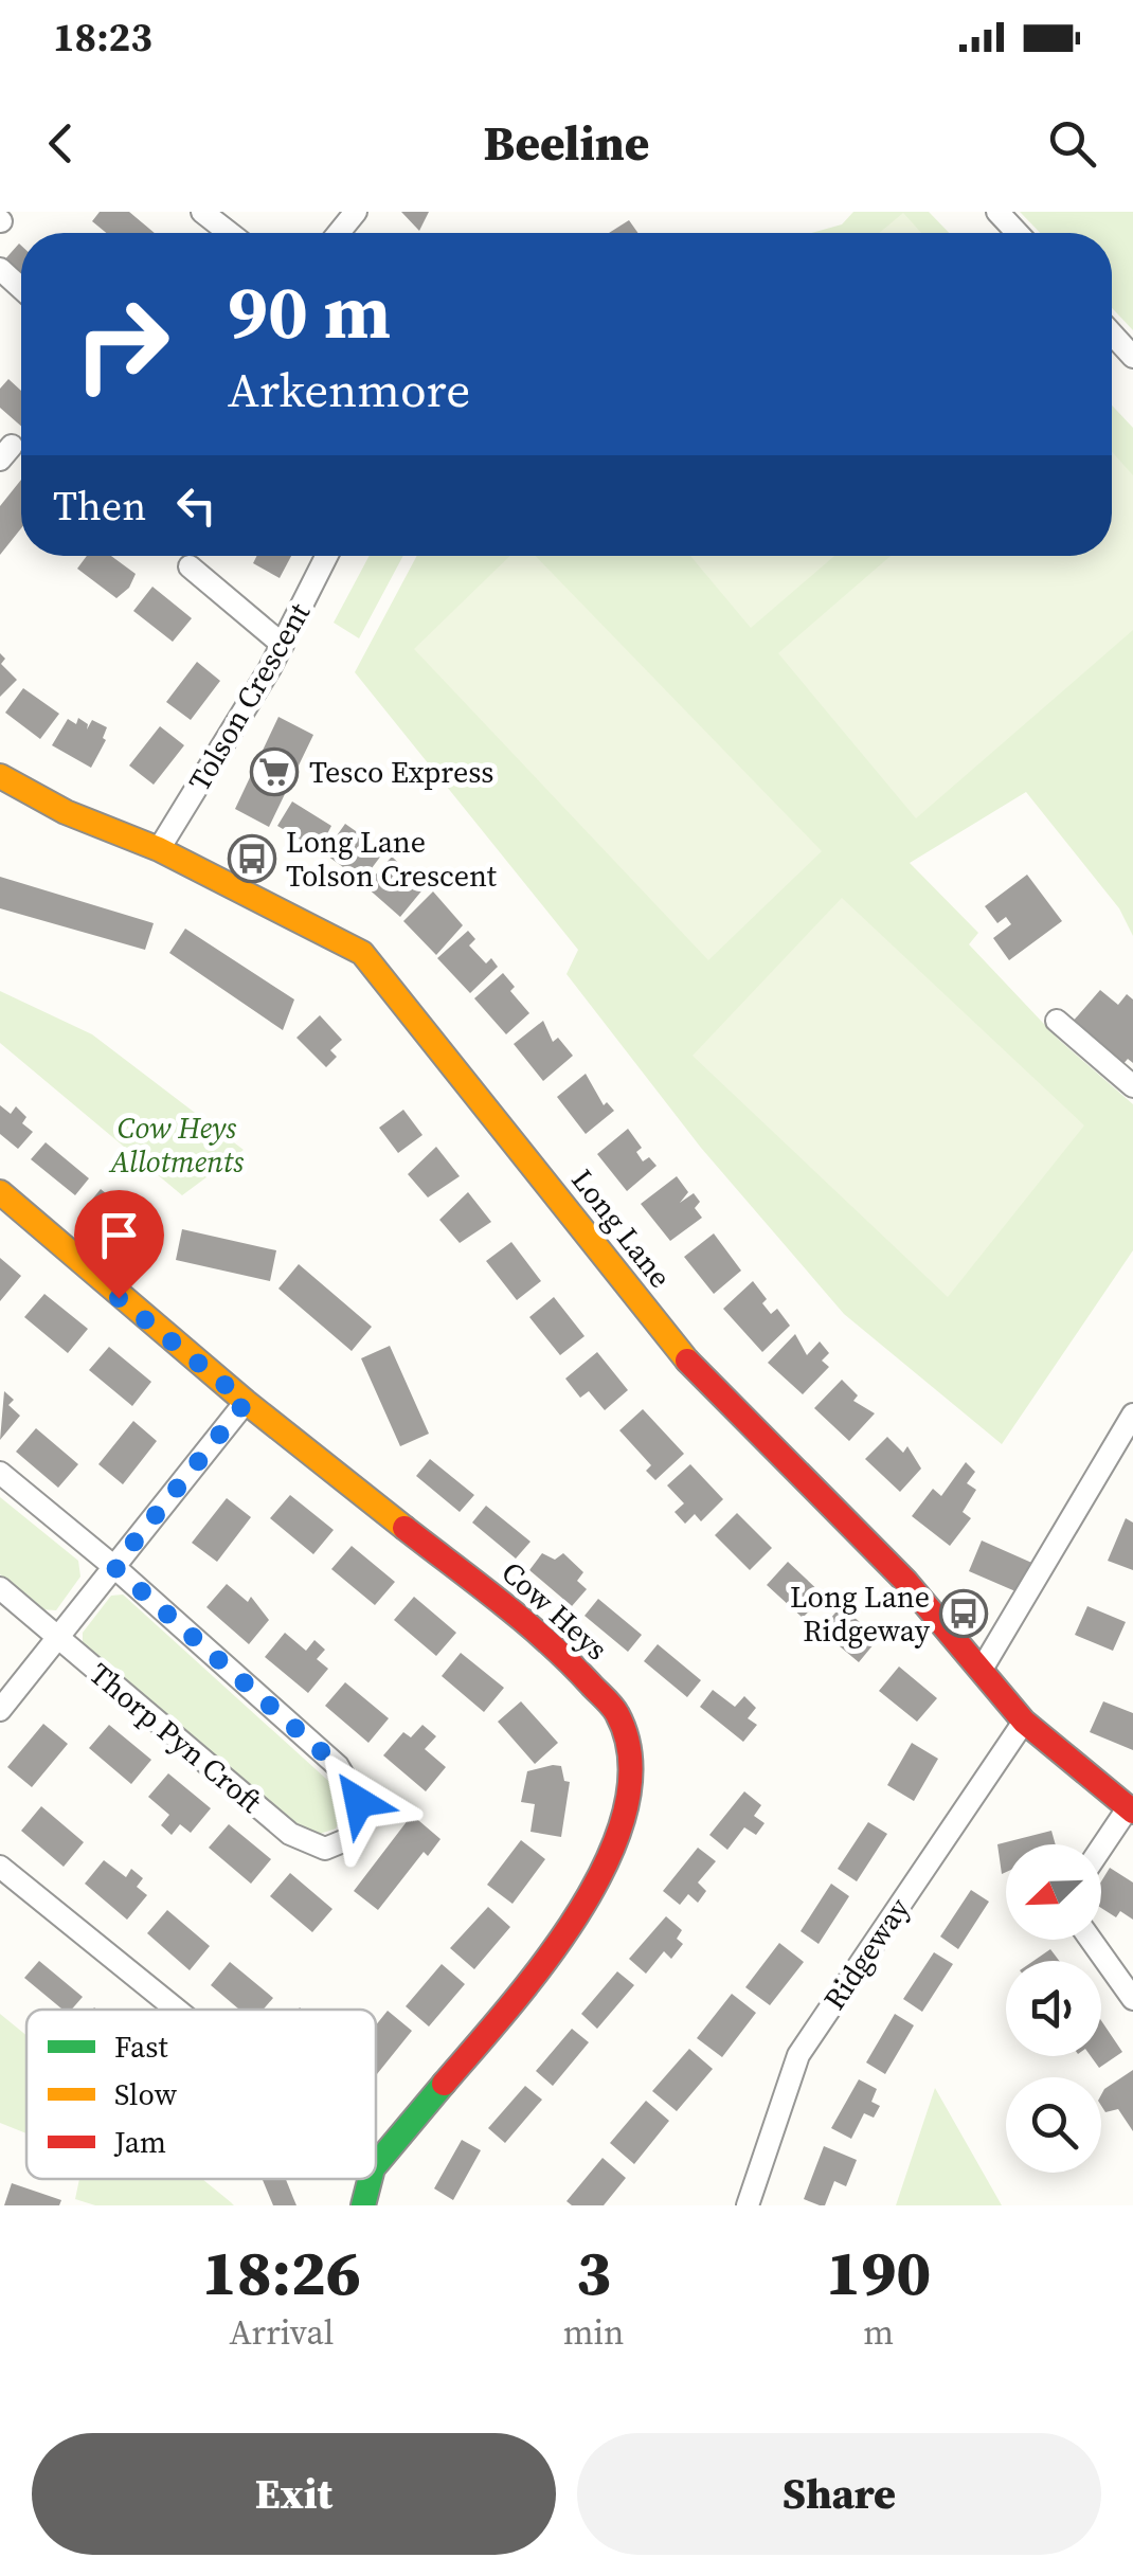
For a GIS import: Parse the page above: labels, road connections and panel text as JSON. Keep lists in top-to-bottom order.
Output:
{
  "streets": {
    "street": [
      "Tolson Crescent",
      "Long Lane",
      "Cow Heys",
      "Thorp Pyn Croft",
      "Ridgeway"
    ]
  },
  "crossings": [
    ["Tolson Crescent", "Long Lane"],
    ["Long Lane", "Ridgeway"]
  ],
  "parks": ["Cow Heys Allotments"],
  "places": {
    "supermarket": ["Tesco Express"],
    "bus stop": ["Long Lane Tolson Crescent", "Long Lane Ridgeway"]
  },
  "legend": ["Fast", "Slow", "Jam"],
  "north": "bottom left",
  "page": {
    "status": "18:23",
    "header": "Beeline",
    "turn": ["90 m", "Arkenmore"],
    "then": "Then",
    "eta": [
      "18:26",
      "Arrival",
      "3",
      "min",
      "190",
      "m"
    ],
    "buttons": ["Exit", "Share"]
  }
}
